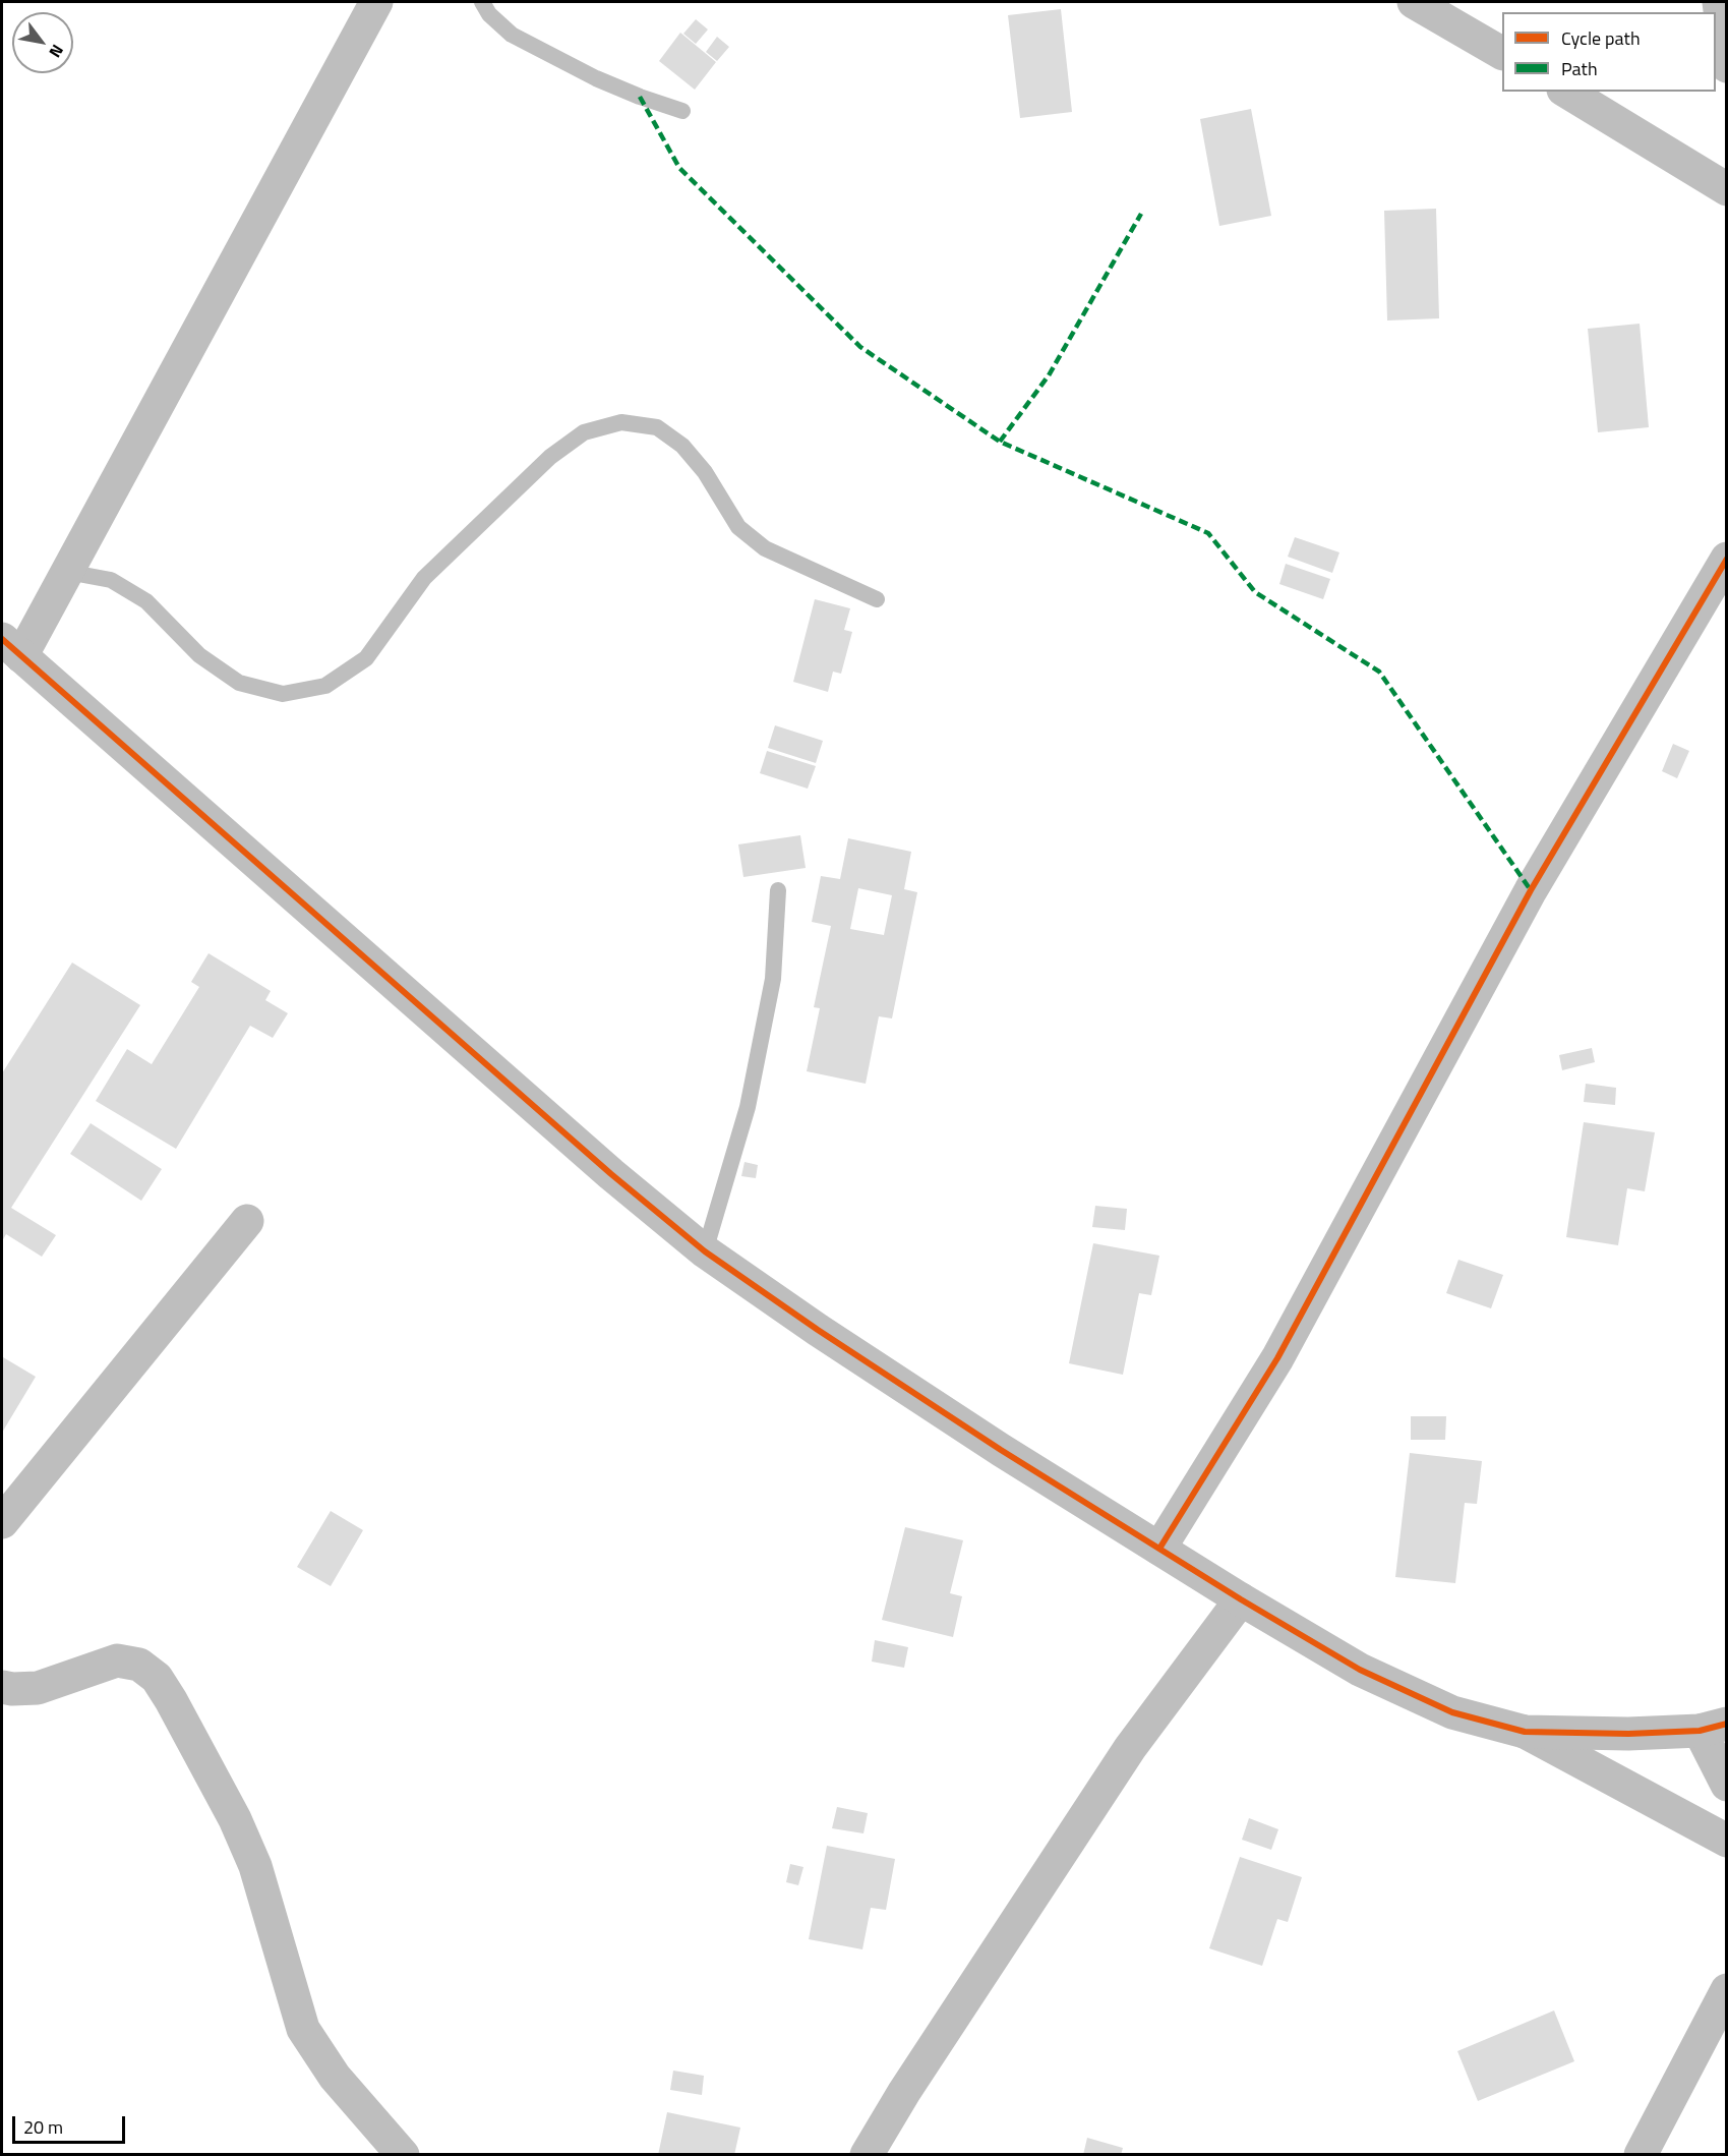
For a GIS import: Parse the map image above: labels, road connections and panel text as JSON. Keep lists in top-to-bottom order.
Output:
{
  "legend": ["Cycle path", "Path"],
  "scale_bar": "20 m",
  "north": "bottom right"
}
